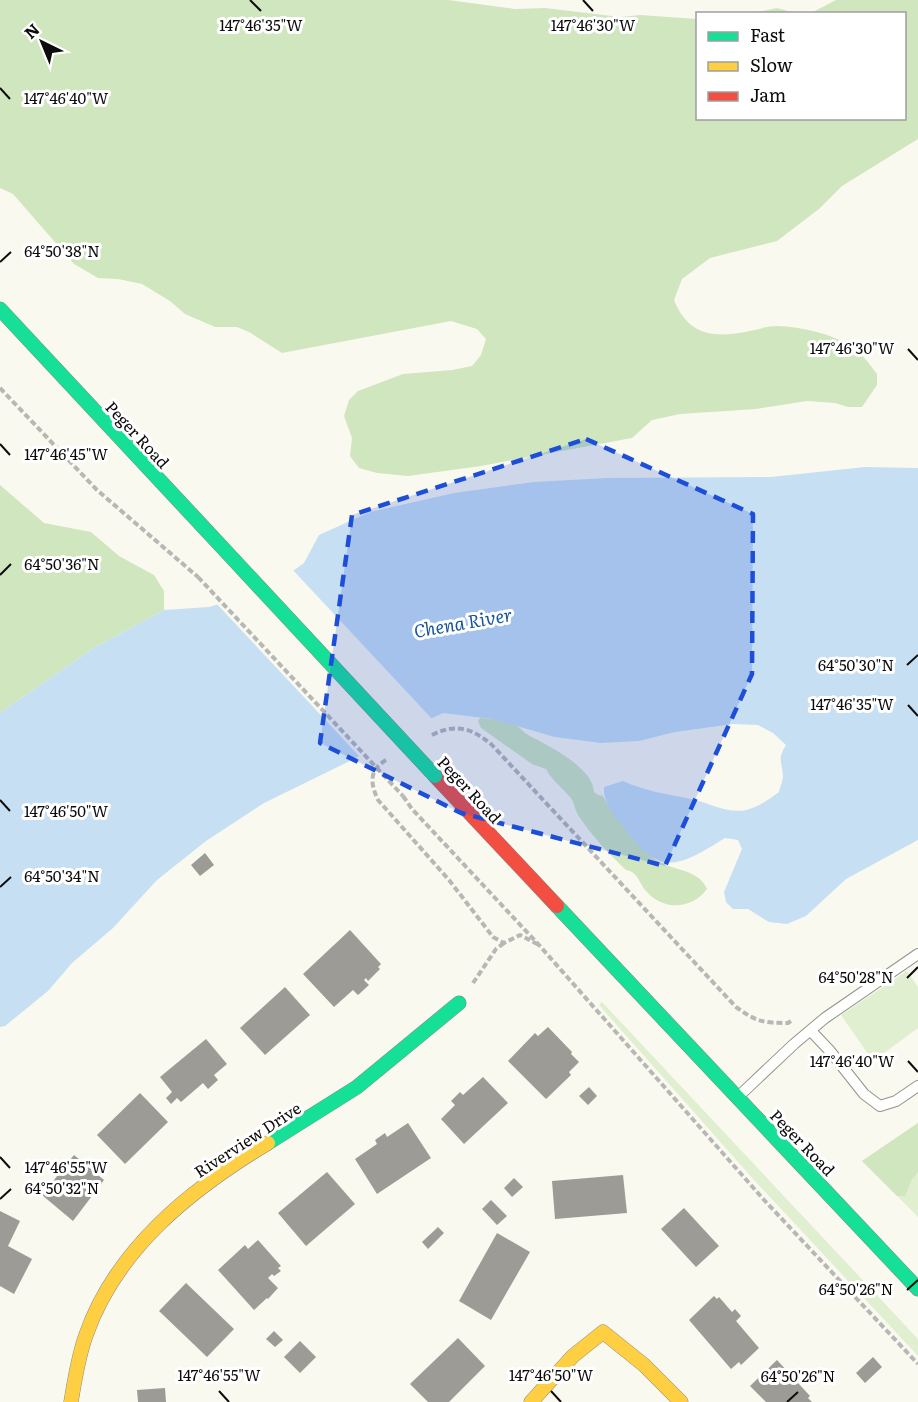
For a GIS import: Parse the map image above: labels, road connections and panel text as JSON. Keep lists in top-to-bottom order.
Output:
{
  "streets": {
    "main road": ["Peger Road", "Riverview Drive"]
  },
  "water": ["Chena River"],
  "legend": ["Fast", "Slow", "Jam"],
  "north": "top left",
  "coordinates": [
    "147°46'35\"W",
    "147°46'30\"W",
    "147°46'40\"W",
    "64°50'38\"N",
    "147°46'45\"W",
    "64°50'36\"N",
    "64°50'30\"N",
    "147°46'50\"W",
    "64°50'34\"N",
    "64°50'28\"N",
    "147°46'55\"W",
    "64°50'32\"N",
    "64°50'26\"N"
  ]
}
